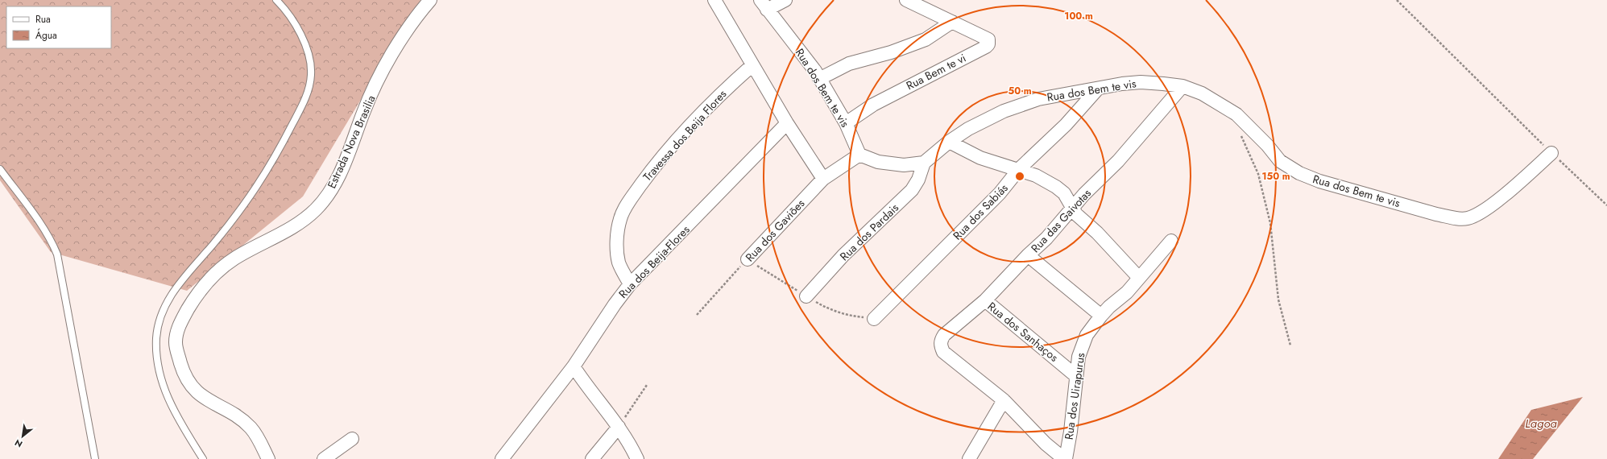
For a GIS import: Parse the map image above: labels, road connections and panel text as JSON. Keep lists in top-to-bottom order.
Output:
{
  "streets": {
    "street": [
      "Rua Bem te vi",
      "Rua dos Bem te vis",
      "Travessa dos Beija Flores",
      "Estrada Nova Brasilia",
      "Rua dos Sabiás",
      "Rua das Gaivotas",
      "Rua dos Gaviões",
      "Rua dos Pardais",
      "Rua dos Beija-Flores",
      "Rua dos Sanhaços",
      "Rua dos Uirapurus"
    ]
  },
  "crossings": [
    ["Rua Bem te vi", "Rua dos Bem te vis"],
    ["Rua dos Bem te vis", "Rua dos Sabiás"],
    ["Rua dos Bem te vis", "Rua das Gaivotas"],
    ["Rua dos Bem te vis", "Rua dos Gaviões"],
    ["Rua dos Bem te vis", "Rua dos Pardais"],
    ["Travessa dos Beija Flores", "Rua dos Beija-Flores"],
    ["Rua das Gaivotas", "Rua dos Sanhaços"],
    ["Rua das Gaivotas", "Rua dos Uirapurus"],
    ["Rua dos Sanhaços", "Rua dos Uirapurus"]
  ],
  "water": ["Lagoa"],
  "legend": ["Rua", "Água"],
  "north": "bottom left",
  "rings": ["100 m", "50 m", "150 m"]
}
